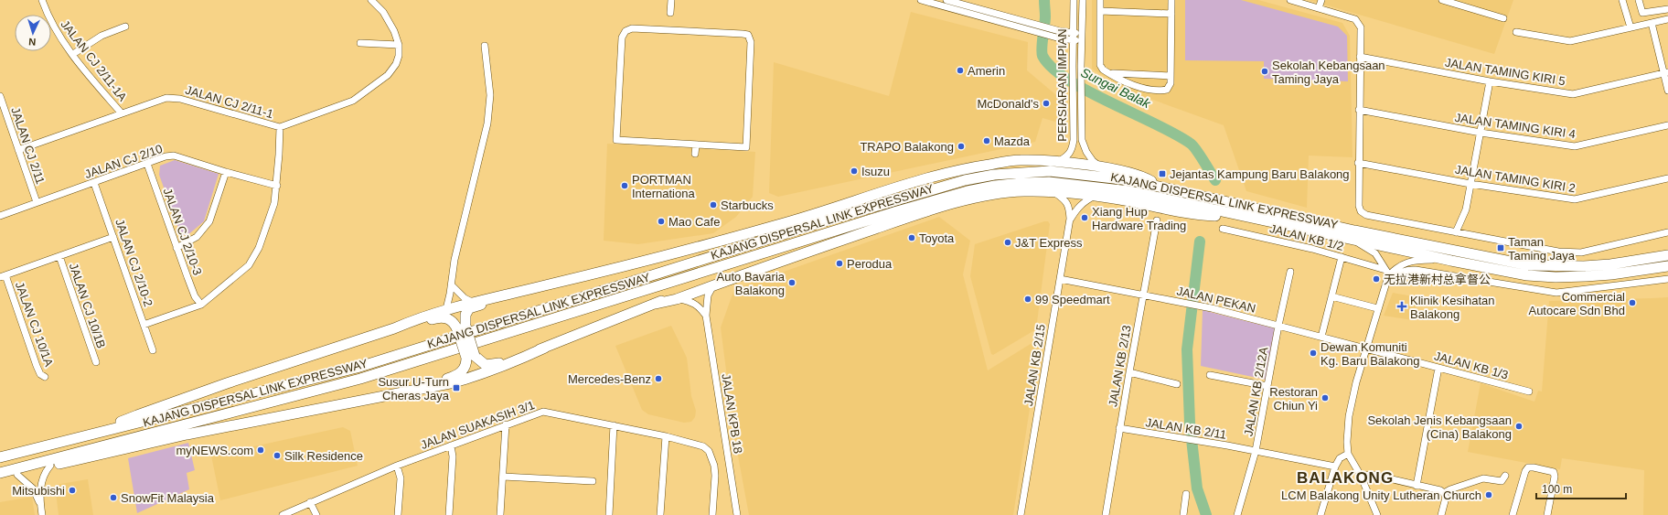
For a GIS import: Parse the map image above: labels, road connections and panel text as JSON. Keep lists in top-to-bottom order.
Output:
{
  "streets": {
    "highway": ["KAJANG DISPERSAL LINK EXPRESSWAY"],
    "street": [
      "JALAN CJ 2/11-1A",
      "JALAN TAMING KIRI 5",
      "PERSIARAN IMPIAN",
      "JALAN CJ 2/11-1",
      "JALAN TAMING KIRI 4",
      "JALAN CJ 2/11",
      "JALAN CJ 2/10",
      "JALAN TAMING KIRI 2",
      "JALAN CJ 2/10-3",
      "JALAN KB 1/2",
      "JALAN CJ 2/10-2",
      "JALAN PEKAN",
      "JALAN CJ 10/1B",
      "JALAN CJ 10/1A",
      "JALAN KB 2/15",
      "JALAN KB 1/3",
      "JALAN KB 2/13",
      "JALAN KB 2/12A",
      "JALAN KPB 18",
      "JALAN SUAKASIH 3/1",
      "JALAN KB 2/11"
    ]
  },
  "crossings": [
    ["JALAN CJ 2/11-1A", "JALAN CJ 2/11-1"],
    ["JALAN CJ 2/11-1", "JALAN CJ 2/11"],
    ["JALAN CJ 2/11", "JALAN CJ 2/10"],
    ["JALAN CJ 2/10", "JALAN CJ 2/10-3"],
    ["JALAN CJ 2/10", "JALAN CJ 2/10-2"],
    ["JALAN PEKAN", "JALAN KB 2/15"],
    ["JALAN PEKAN", "JALAN KB 1/3"],
    ["JALAN PEKAN", "JALAN KB 2/13"],
    ["JALAN PEKAN", "JALAN KB 2/12A"],
    ["JALAN KB 2/13", "JALAN KB 2/11"],
    ["JALAN KB 2/12A", "JALAN KB 2/11"]
  ],
  "districts": ["BALAKONG"],
  "water": ["Sungai Balak"],
  "places": {
    "other": [
      "Amerin",
      "Sekolah Kebangsaan Taming Jaya",
      "McDonald's",
      "Mazda",
      "TRAPO Balakong",
      "Isuzu",
      "PORTMAN Internationa",
      "Starbucks",
      "Xiang Hup Hardware Trading",
      "Mao Cafe",
      "Toyota",
      "J&T Express",
      "Perodua",
      "无拉港新村总拿督公",
      "Auto Bavaria Balakong",
      "99 Speedmart",
      "Commercial Autocare Sdn Bhd",
      "Dewan Komuniti Kg. Baru Balakong",
      "Mercedes-Benz",
      "Restoran Chiun Yi",
      "Sekolah Jenis Kebangsaan (Cina) Balakong",
      "myNEWS.com",
      "Silk Residence",
      "Mitsubishi",
      "LCM Balakong Unity Lutheran Church",
      "SnowFit Malaysia"
    ],
    "transit": ["Jejantas Kampung Baru Balakong", "Taman Taming Jaya", "Susur U-Turn Cheras Jaya"],
    "health": ["Klinik Kesihatan Balakong"]
  },
  "scale_bar": "100 m",
  "north": "bottom"
}
